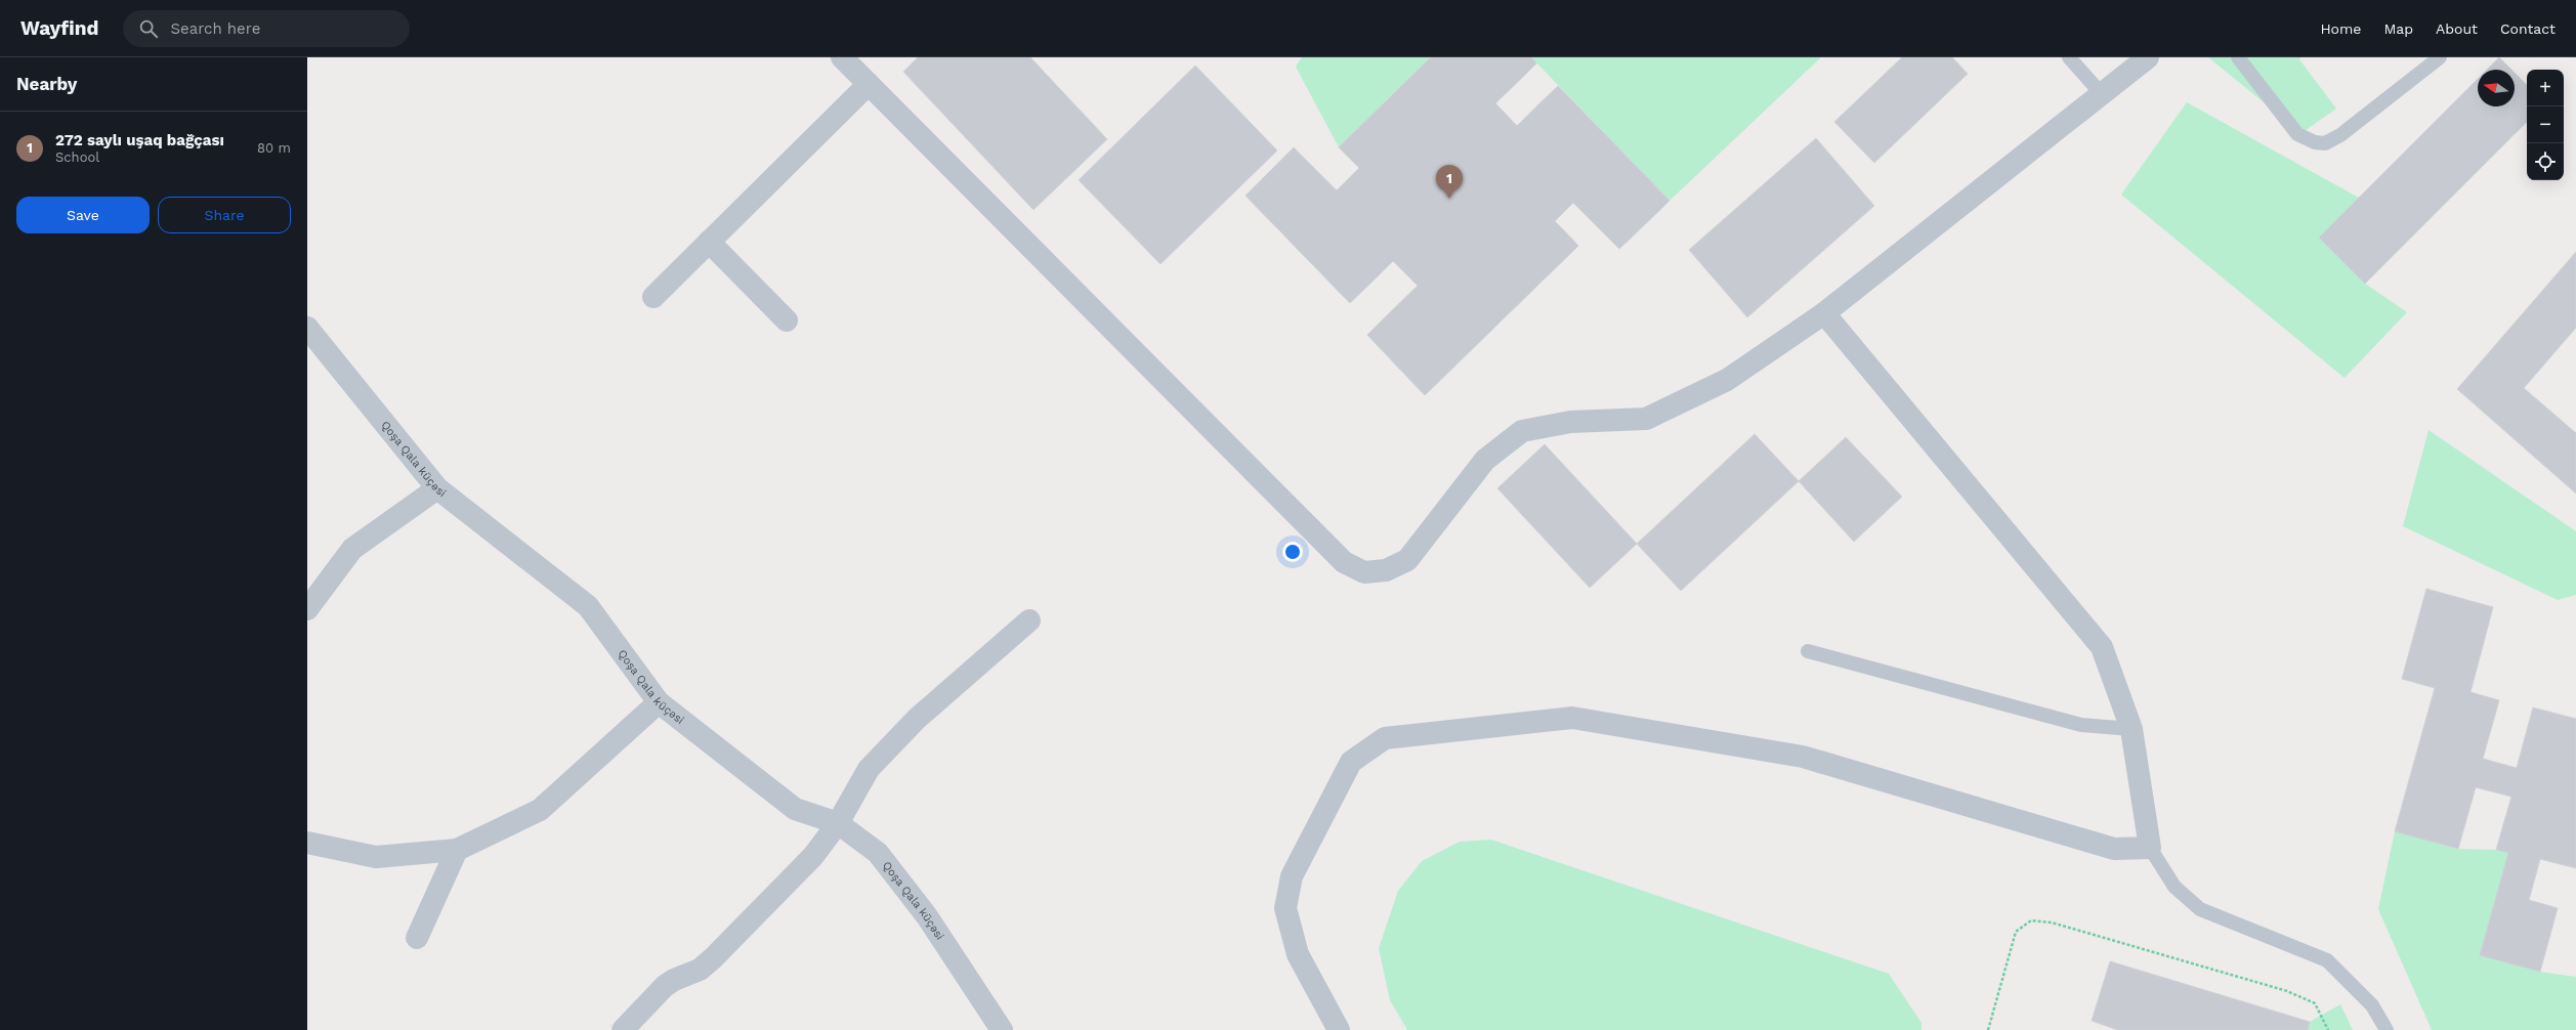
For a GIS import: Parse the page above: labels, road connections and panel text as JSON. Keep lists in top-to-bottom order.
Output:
{
  "streets": {
    "street": ["Qoşa Qala küçəsi"]
  },
  "north": "left",
  "page": {
    "header": "Wayfind",
    "search": "Search here",
    "nav": [
      "Home",
      "Map",
      "About",
      "Contact"
    ],
    "heading": "Nearby",
    "map_buttons": ["+", "−"],
    "list": [
      {
        "mark": "1",
        "name": "272 saylı uşaq bağçası",
        "note": "School",
        "value": "80 m"
      }
    ],
    "pins": "1",
    "buttons": ["Save", "Share"]
  }
}
